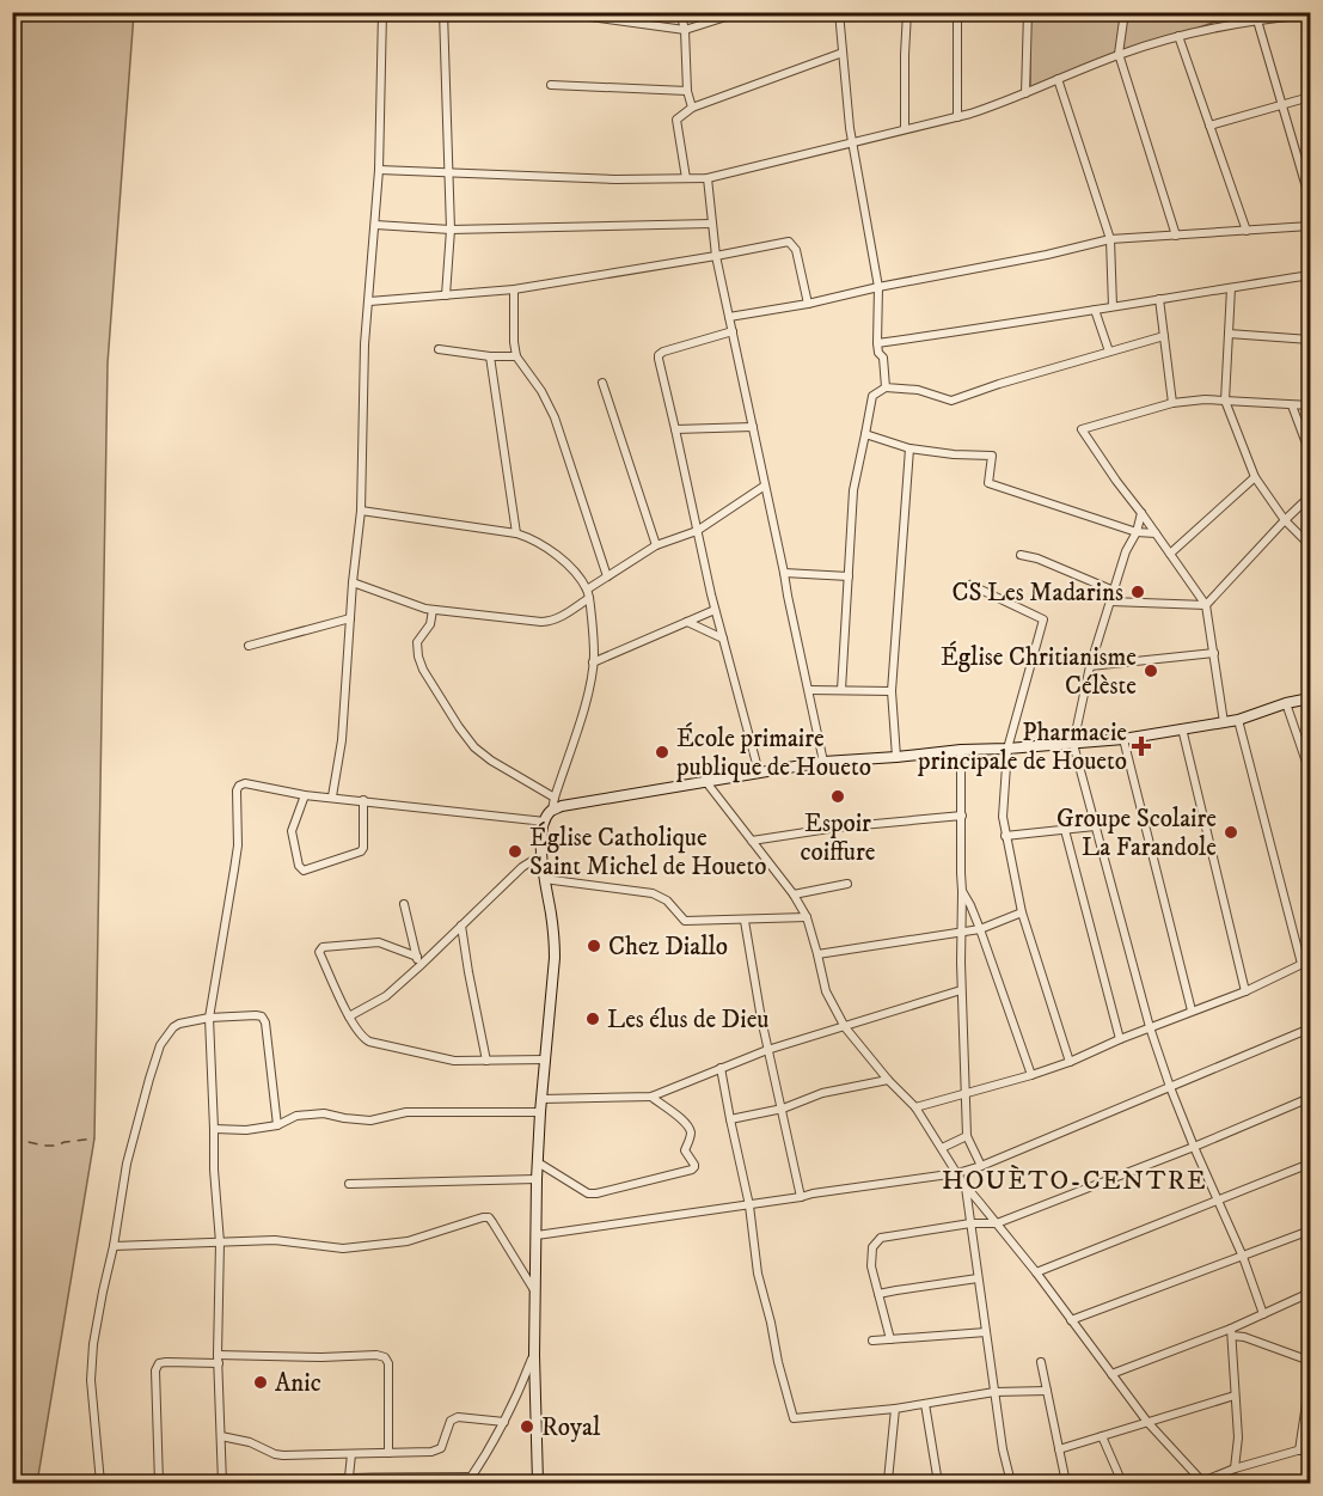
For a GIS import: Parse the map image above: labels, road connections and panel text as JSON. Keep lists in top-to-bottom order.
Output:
{
  "districts": ["HOUÈTO-CENTRE"],
  "places": {
    "other": [
      "CS Les Madarins",
      "Église Chritianisme Célèste",
      "École primaire publique de Houeto",
      "Espoir coiffure",
      "Groupe Scolaire La Farandole",
      "Église Catholique Saint Michel de Houeto",
      "Chez Diallo",
      "Les élus de Dieu",
      "Anic",
      "Royal"
    ],
    "health": ["Pharmacie principale de Houeto"]
  }
}
